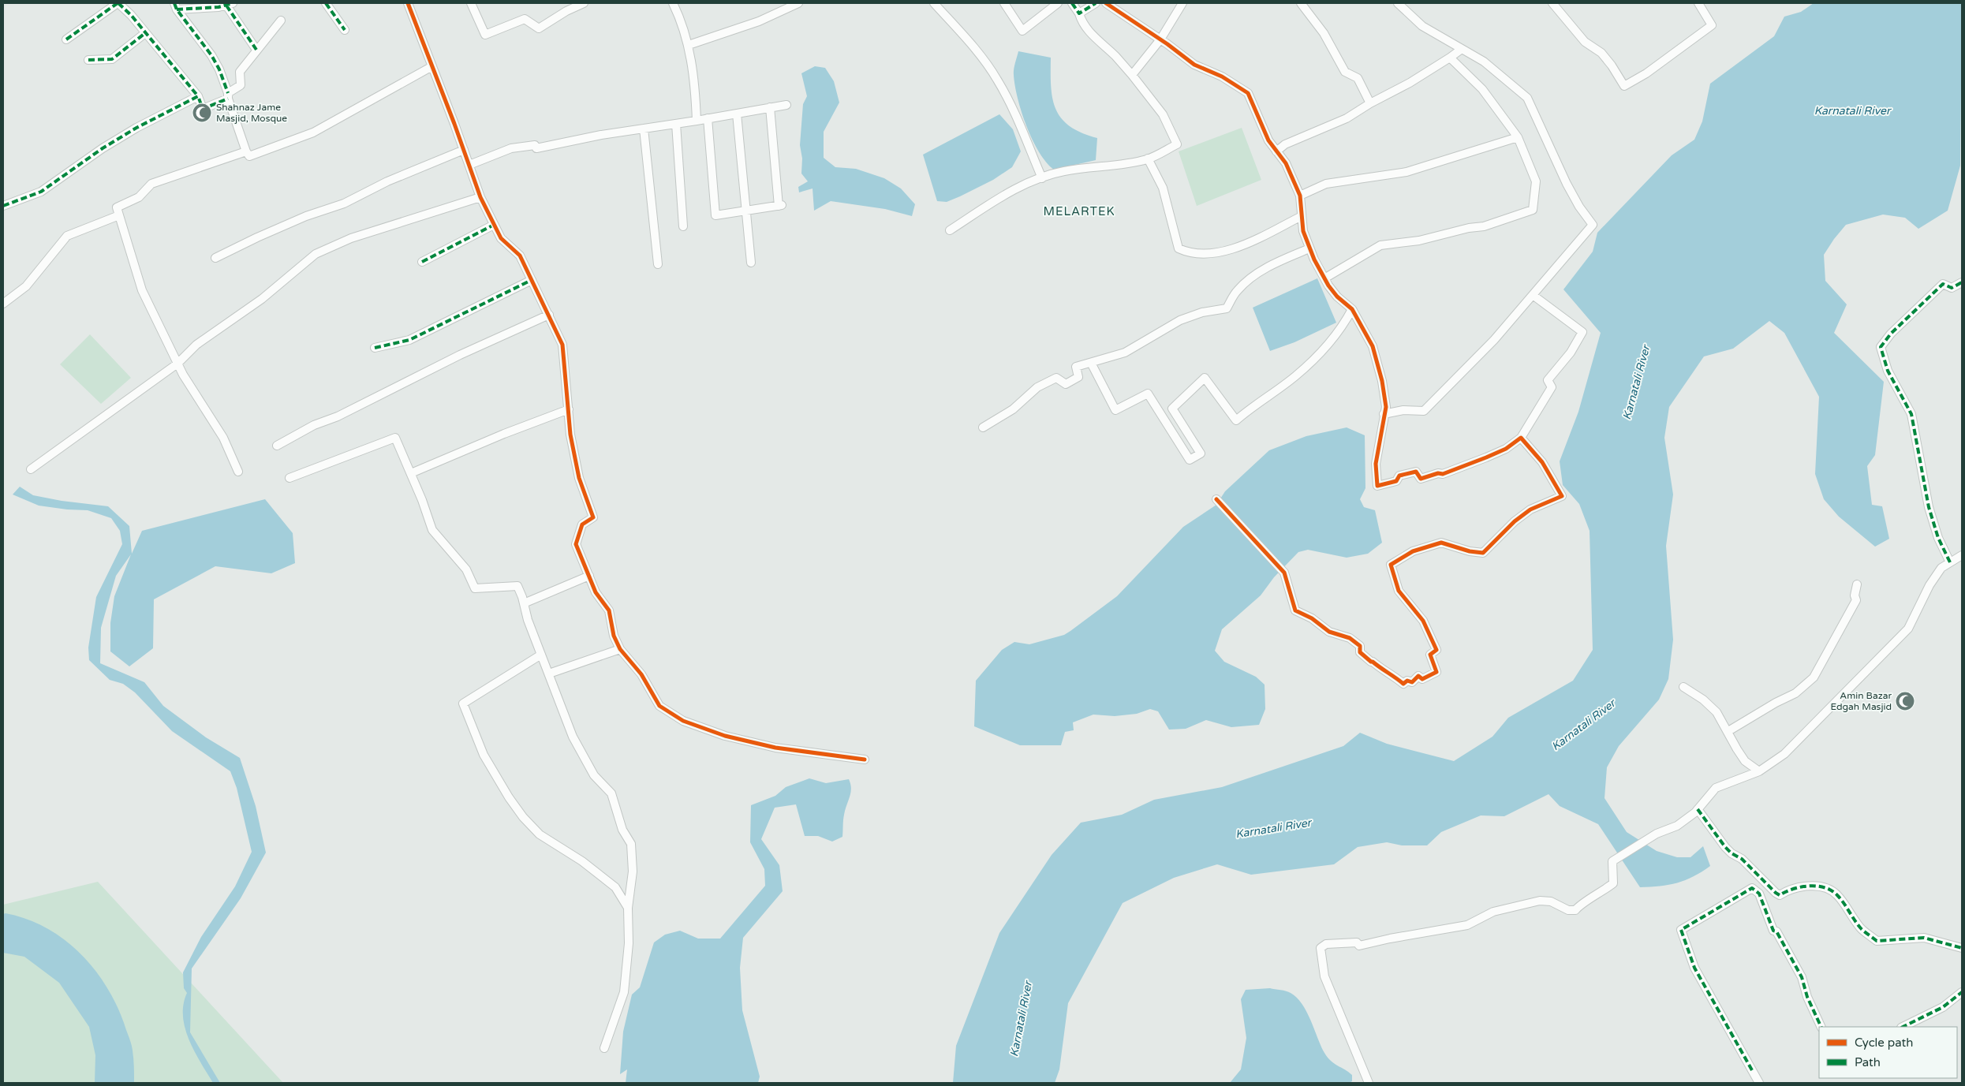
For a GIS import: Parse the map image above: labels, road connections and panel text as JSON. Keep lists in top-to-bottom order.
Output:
{
  "districts": ["MELARTEK"],
  "water": ["Karnatali River"],
  "places": {
    "mosque": ["Shahnaz Jame Masjid, Mosque", "Amin Bazar Edgah Masjid"]
  },
  "legend": ["Cycle path", "Path"]
}
